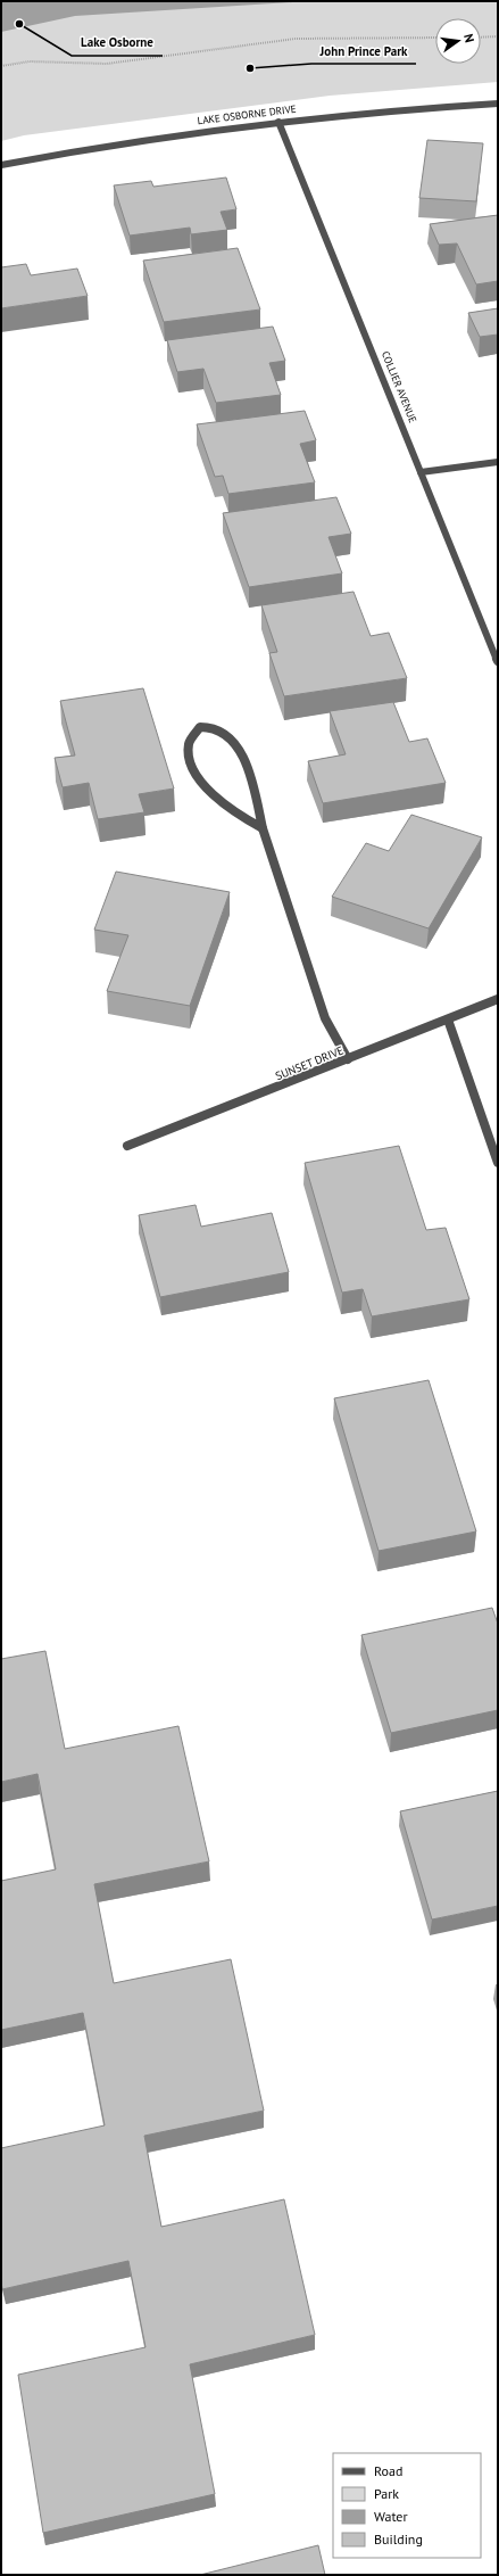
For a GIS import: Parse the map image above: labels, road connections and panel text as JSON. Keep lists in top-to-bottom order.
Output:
{
  "streets": {
    "street": ["LAKE OSBORNE DRIVE", "COLLIER AVENUE", "SUNSET DRIVE"]
  },
  "crossings": [
    ["LAKE OSBORNE DRIVE", "COLLIER AVENUE"]
  ],
  "places": ["Lake Osborne", "John Prince Park"],
  "legend": [
    "Road",
    "Park",
    "Water",
    "Building"
  ],
  "north": "right"
}
